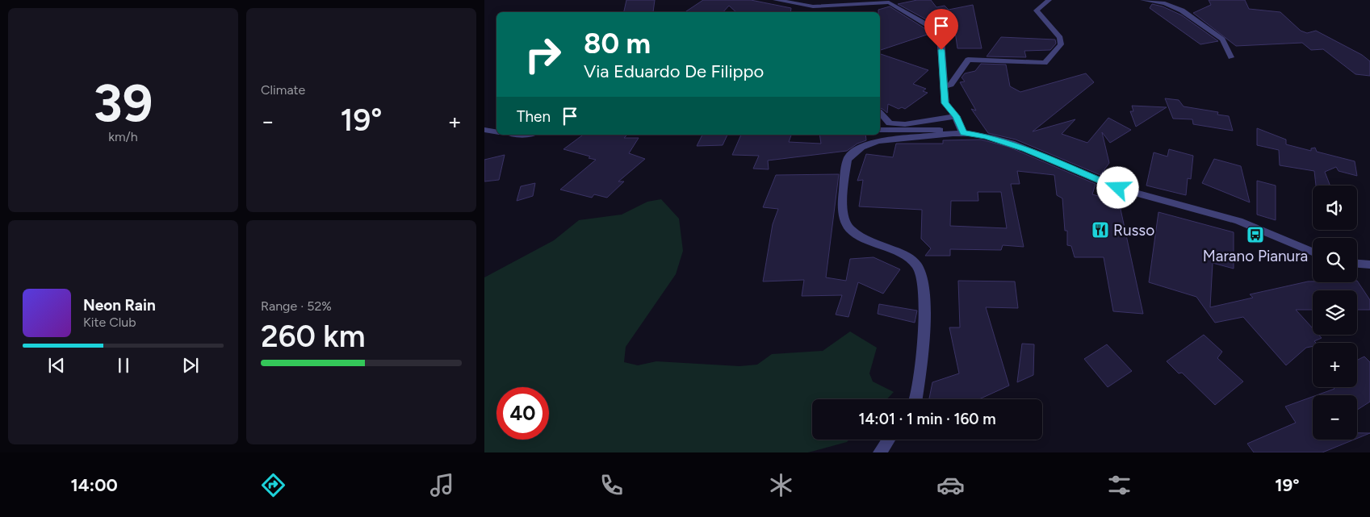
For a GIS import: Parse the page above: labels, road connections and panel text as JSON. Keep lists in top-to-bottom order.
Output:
{
  "places": {
    "restaurant": ["Russo"],
    "bus stop": ["Marano Pianura"]
  },
  "page": {
    "tile": [
      ["39", "km/h"],
      "Climate",
      ["Range · 52%", "260 km"]
    ],
    "turn": ["80 m", "Via Eduardo De Filippo"],
    "then": "Then",
    "heat": ["−", "19°", "+"],
    "map_buttons": ["+", "−"],
    "song": ["Neon Rain", "Kite Club"],
    "limit": "40",
    "trip": "14:01 · 1 min · 160 m",
    "tabs": ["14:00", "19°"]
  }
}
